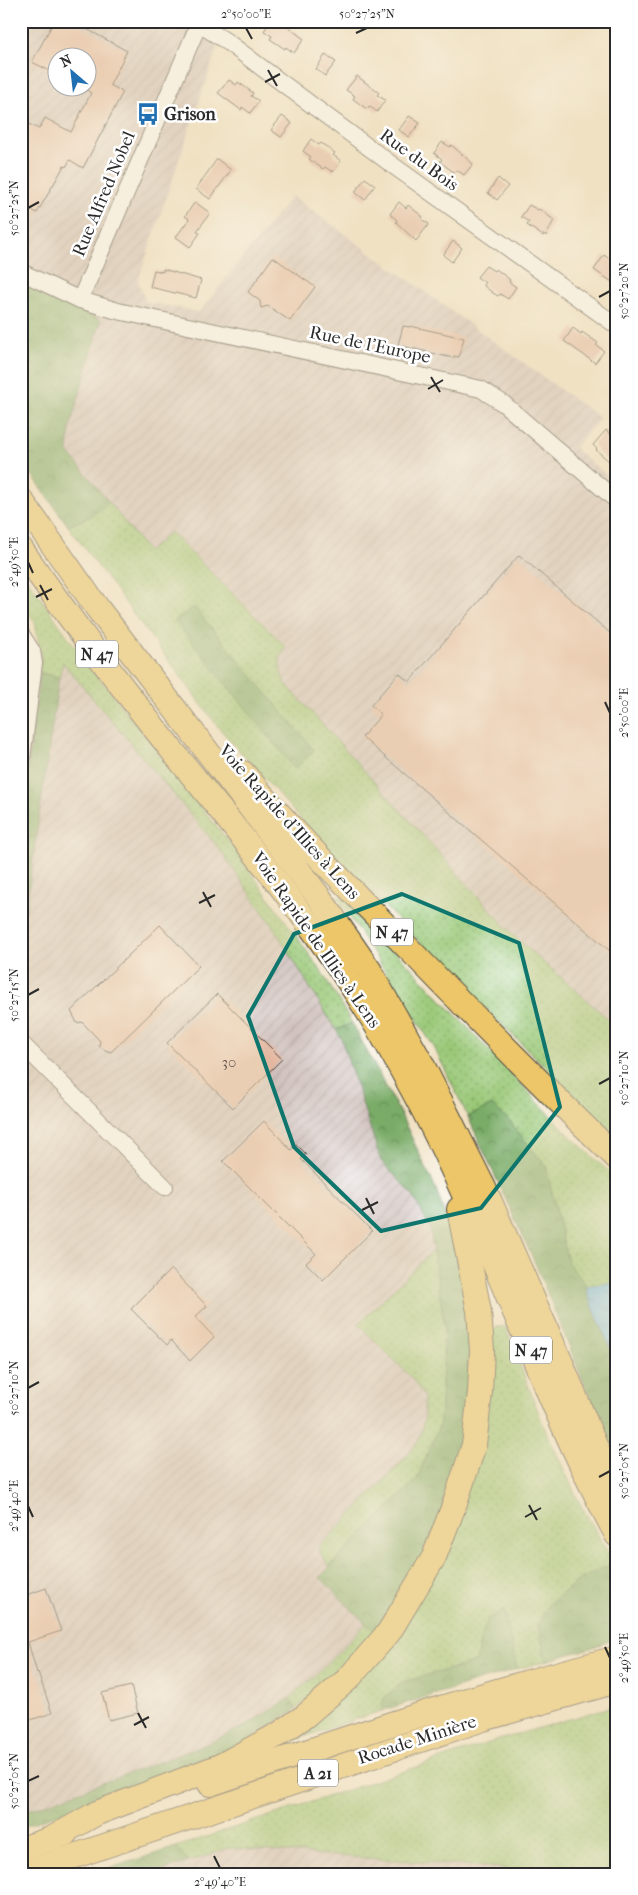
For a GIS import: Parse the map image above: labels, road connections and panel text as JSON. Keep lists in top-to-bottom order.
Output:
{
  "streets": {
    "highway": [
      "N 47",
      "Voie Rapide d’Illies à Lens",
      "Voie Rapide de Illies à Lens",
      "Rocade Minière",
      "A 21"
    ],
    "street": ["Rue du Bois", "Rue Alfred Nobel", "Rue de l'Europe"]
  },
  "crossings": [
    ["Rue du Bois", "Rue Alfred Nobel"],
    ["Rue Alfred Nobel", "Rue de l'Europe"],
    ["N 47", "Voie Rapide d’Illies à Lens"],
    ["N 47", "Voie Rapide de Illies à Lens"]
  ],
  "places": {
    "bus stop": ["Grison"]
  },
  "house_numbers": ["30"],
  "north": "top left",
  "coordinates": [
    "2°50'00\"E",
    "50°27'25\"N",
    "50°27'20\"N",
    "2°49'50\"E",
    "50°27'15\"N",
    "50°27'10\"N",
    "50°27'05\"N",
    "2°49'40\"E"
  ]
}
